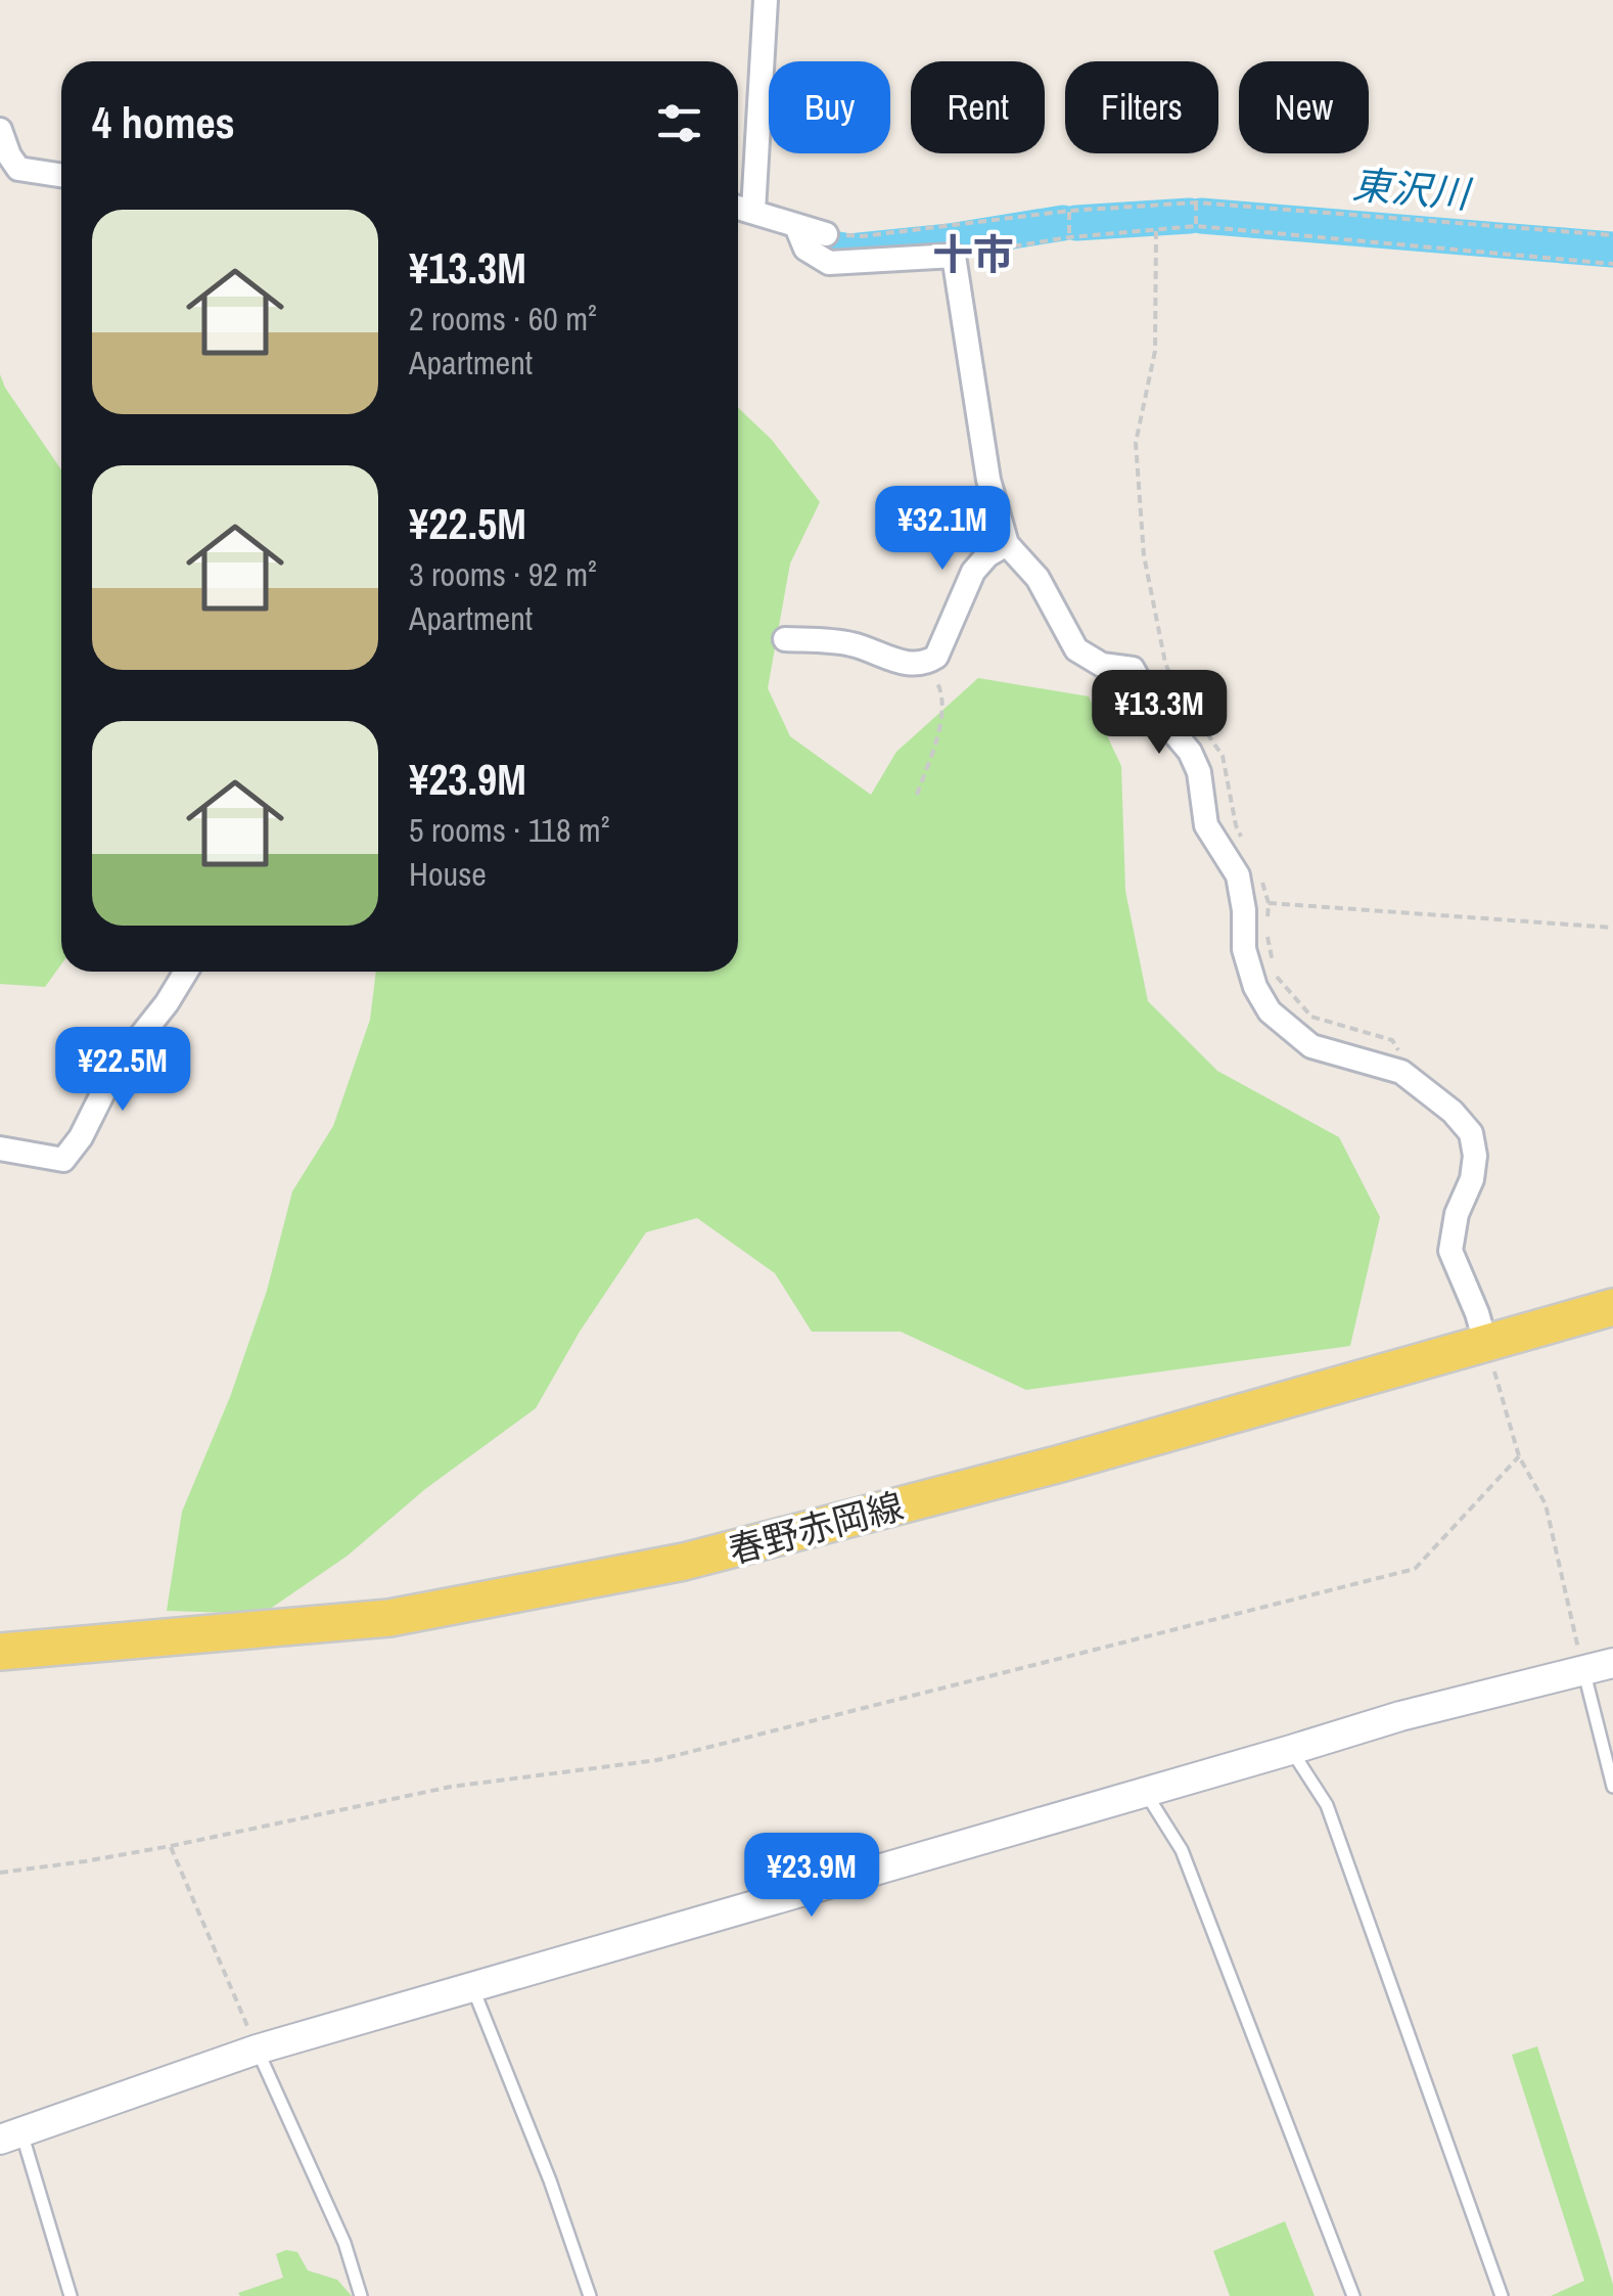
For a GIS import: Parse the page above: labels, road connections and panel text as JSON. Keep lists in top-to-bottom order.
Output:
{
  "streets": {
    "main road": ["春野赤岡線"]
  },
  "districts": ["十市"],
  "water": ["東沢川"],
  "page": {
    "chip": [
      "Buy",
      "Rent",
      "Filters",
      "New"
    ],
    "heading": "4 homes",
    "list": [
      {
        "name": "¥13.3M",
        "note": "2 rooms · 60 m² · Apartment"
      },
      {
        "name": "¥22.5M",
        "note": "3 rooms · 92 m² · Apartment"
      },
      {
        "name": "¥23.9M",
        "note": "5 rooms · 118 m² · House"
      }
    ],
    "price": [
      "¥32.1M",
      "¥13.3M",
      "¥22.5M",
      "¥23.9M"
    ]
  }
}
